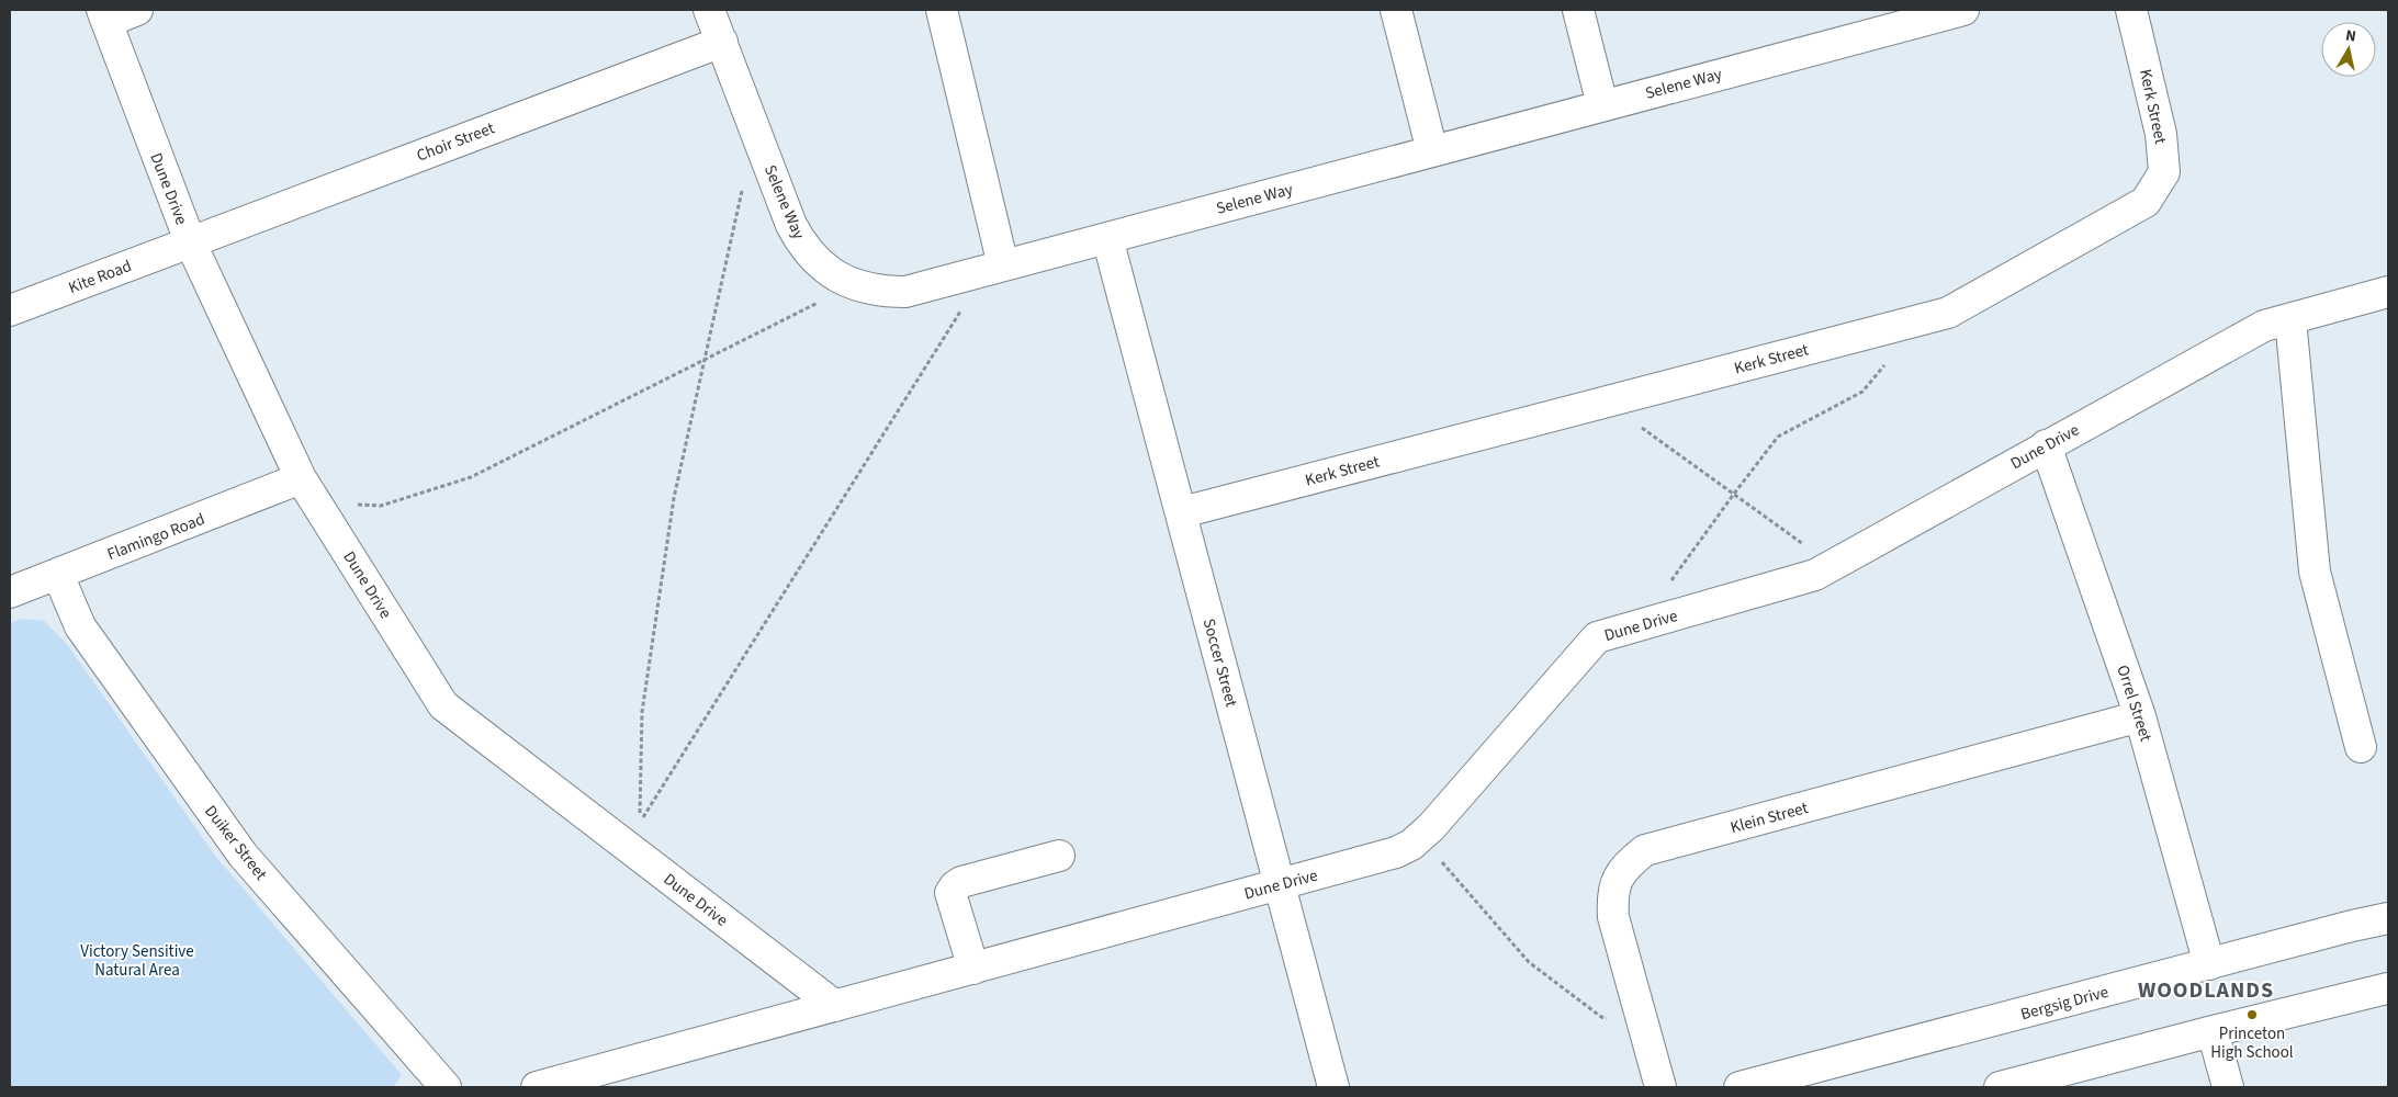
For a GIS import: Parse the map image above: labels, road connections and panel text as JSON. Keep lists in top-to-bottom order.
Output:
{
  "streets": {
    "street": [
      "Selene Way",
      "Kerk Street",
      "Choir Street",
      "Dune Drive",
      "Kite Road",
      "Flamingo Road",
      "Soccer Street",
      "Orrel Street",
      "Klein Street",
      "Duiker Street",
      "Bergsig Drive"
    ]
  },
  "crossings": [
    ["Selene Way", "Choir Street"],
    ["Selene Way", "Soccer Street"],
    ["Kerk Street", "Soccer Street"],
    ["Choir Street", "Dune Drive"],
    ["Choir Street", "Kite Road"],
    ["Dune Drive", "Kite Road"],
    ["Dune Drive", "Flamingo Road"],
    ["Dune Drive", "Soccer Street"],
    ["Dune Drive", "Orrel Street"],
    ["Flamingo Road", "Duiker Street"],
    ["Orrel Street", "Klein Street"],
    ["Orrel Street", "Bergsig Drive"]
  ],
  "districts": ["WOODLANDS"],
  "parks": ["Victory Sensitive Natural Area"],
  "places": ["Princeton High School"],
  "north": "top"
}
